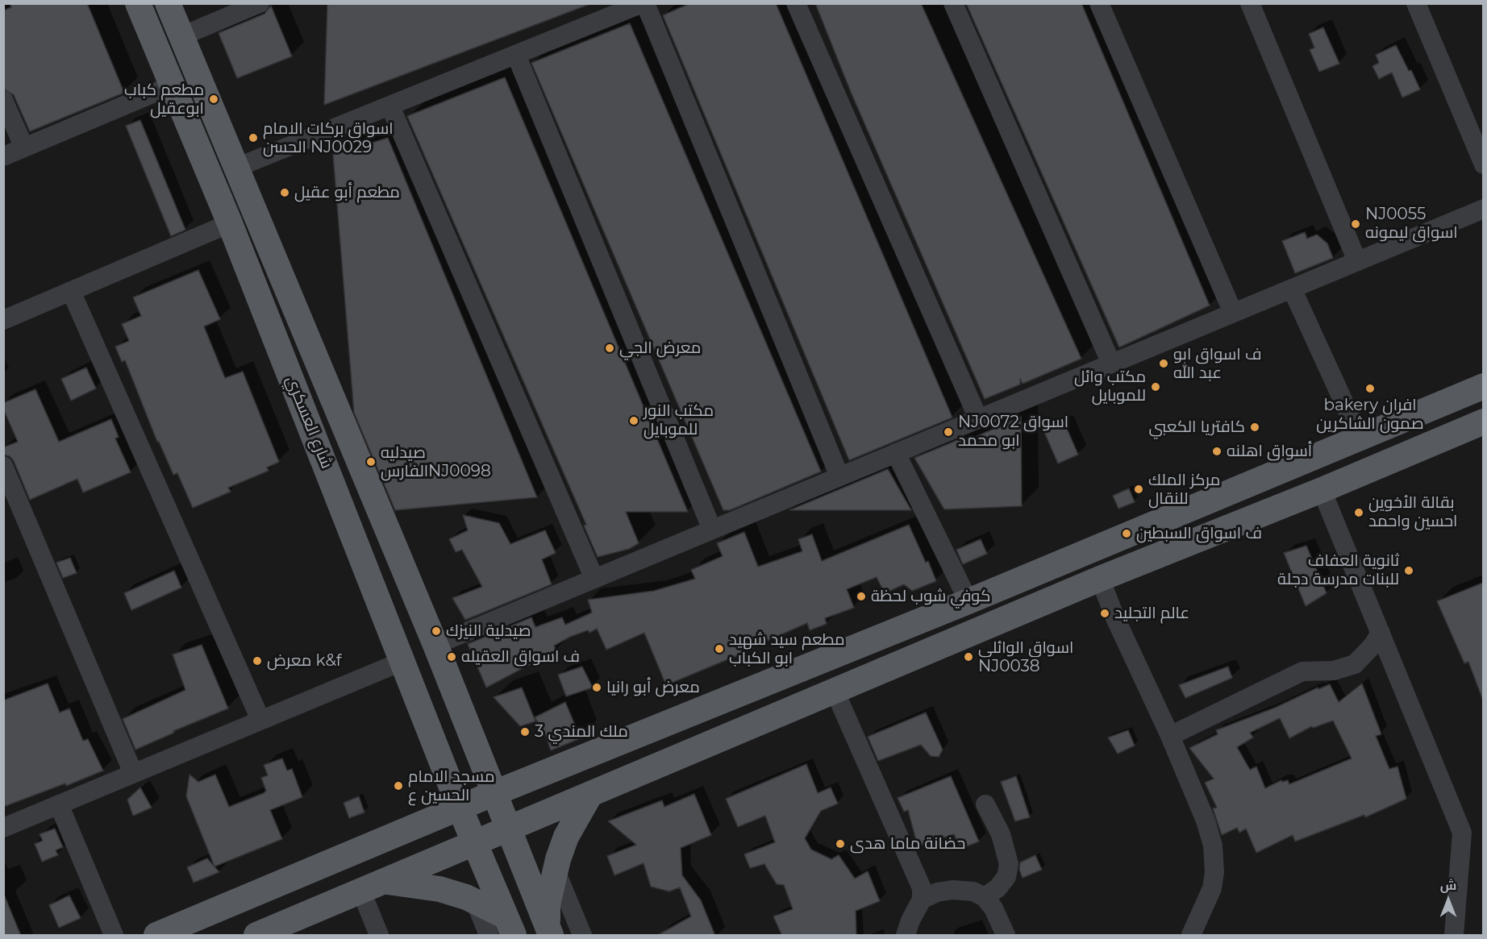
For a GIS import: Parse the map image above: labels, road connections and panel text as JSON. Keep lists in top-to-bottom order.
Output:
{
  "streets": {
    "main road": ["شارع العسكري"]
  },
  "places": [
    "مطعم كباب ابوعقيل",
    "اسواق بركات الامام الحسن NJ0029",
    "مطعم أبو عقيل",
    "NJ0055 اسواق ليمونه",
    "معرض الجي",
    "ف اسواق ابو عبد الله",
    "مكتب وائل للموبايل",
    "bakery افران صمون الشاكرين",
    "مكتب النور للموبايل",
    "كافتريا الكعبي",
    "NJ0072 اسواق ابو محمد",
    "أسواق اهلنه",
    "صيدليه الفارسNJ0098",
    "مركز الملك للنقال",
    "بقالة الأخوين احسين واحمد",
    "ف اسواق السبطين",
    "ثانوية العفاف للبنات مدرسة دجلة",
    "كوفي شوب لحظة",
    "عالم التجليد",
    "صيدلية النيزك",
    "مطعم سيد شهيد ابو الكباب",
    "ف اسواق العقيله",
    "اسواق الوائلی NJ0038",
    "معرض k&f",
    "معرض أبو رانيا",
    "ملك المندي 3",
    "مسجد الامام الحسين ع",
    "حضانة ماما هدى"
  ],
  "north": "top"
}
